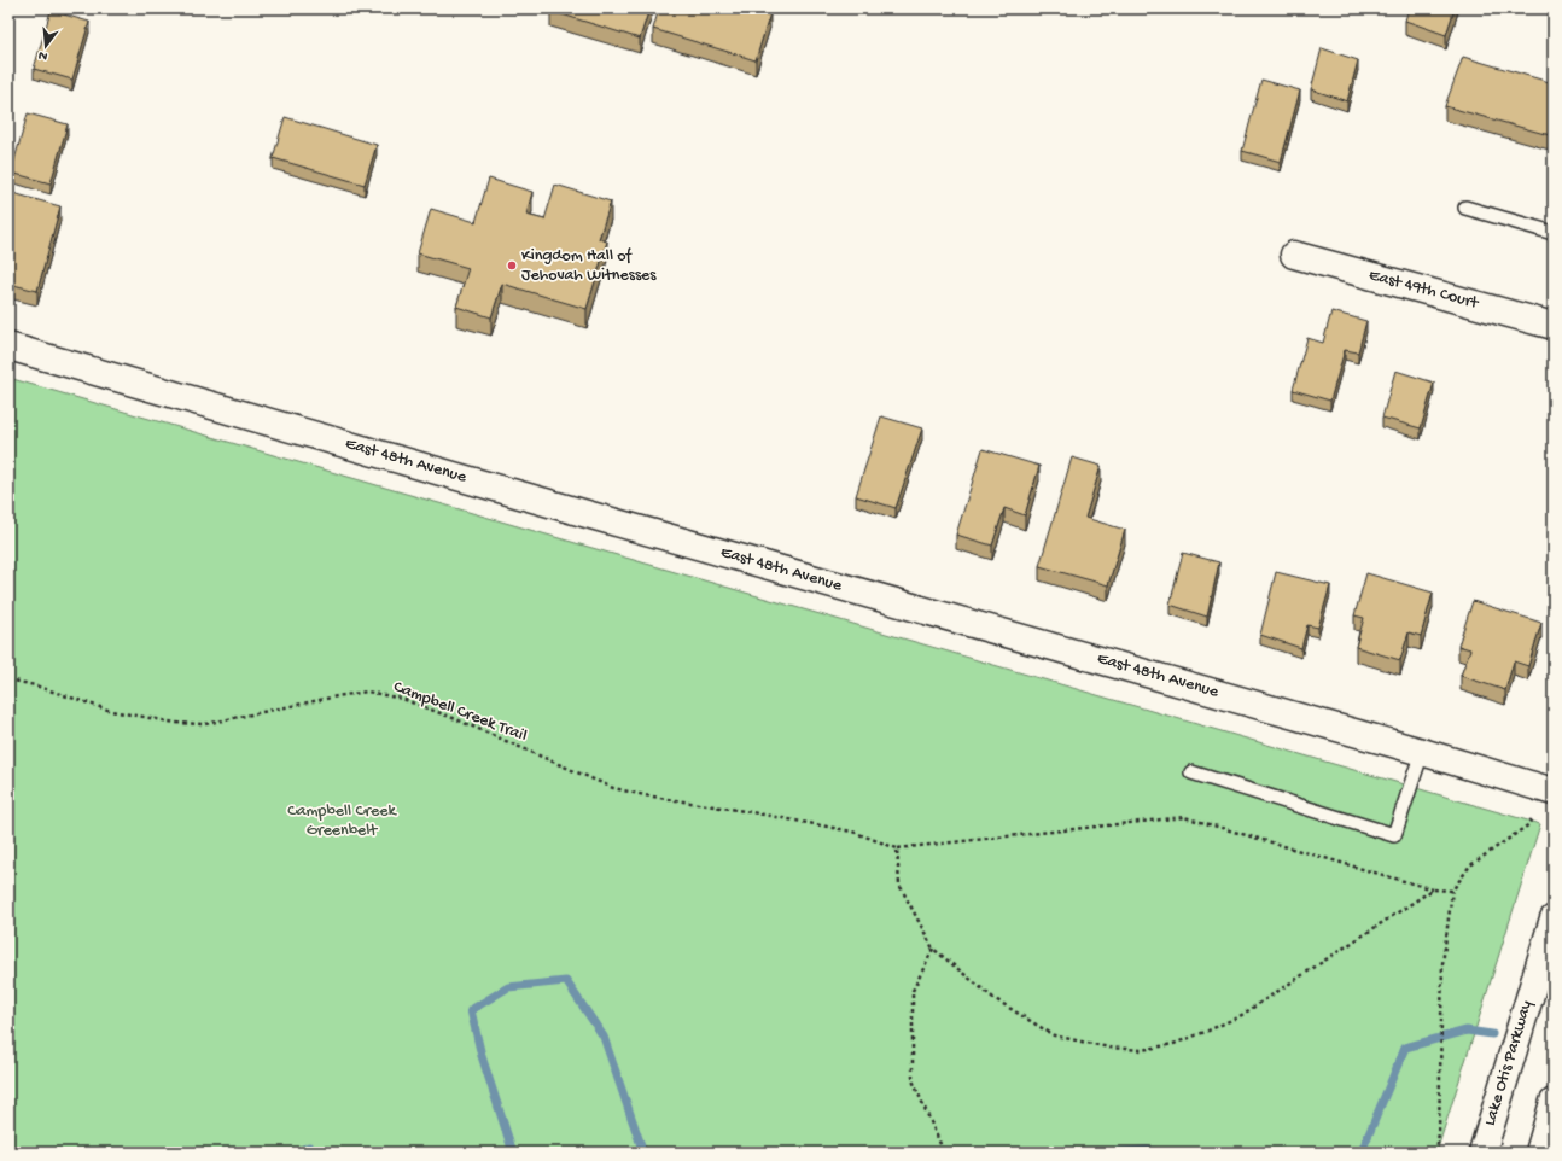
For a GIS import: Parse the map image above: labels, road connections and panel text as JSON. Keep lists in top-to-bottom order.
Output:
{
  "streets": {
    "street": ["East 49th Court", "East 48th Avenue", "Lake Otis Parkway"],
    "path": ["Campbell Creek Trail"]
  },
  "parks": ["Campbell Creek Greenbelt"],
  "places": ["Kingdom Hall of Jehovah Witnesses"],
  "north": "bottom"
}
